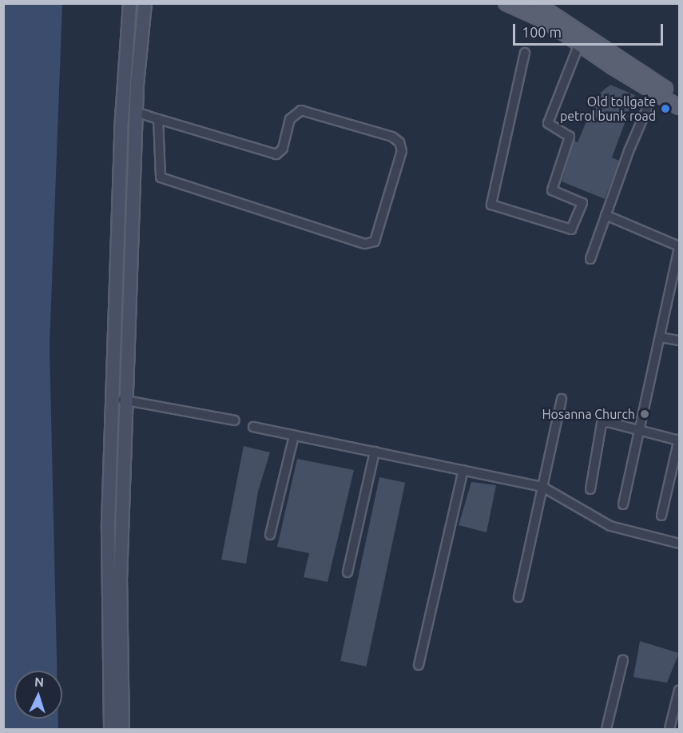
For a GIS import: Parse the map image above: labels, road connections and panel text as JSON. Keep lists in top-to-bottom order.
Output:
{
  "places": ["Old tollgate petrol bunk road", "Hosanna Church"],
  "scale_bar": "100 m",
  "north": "top"
}
